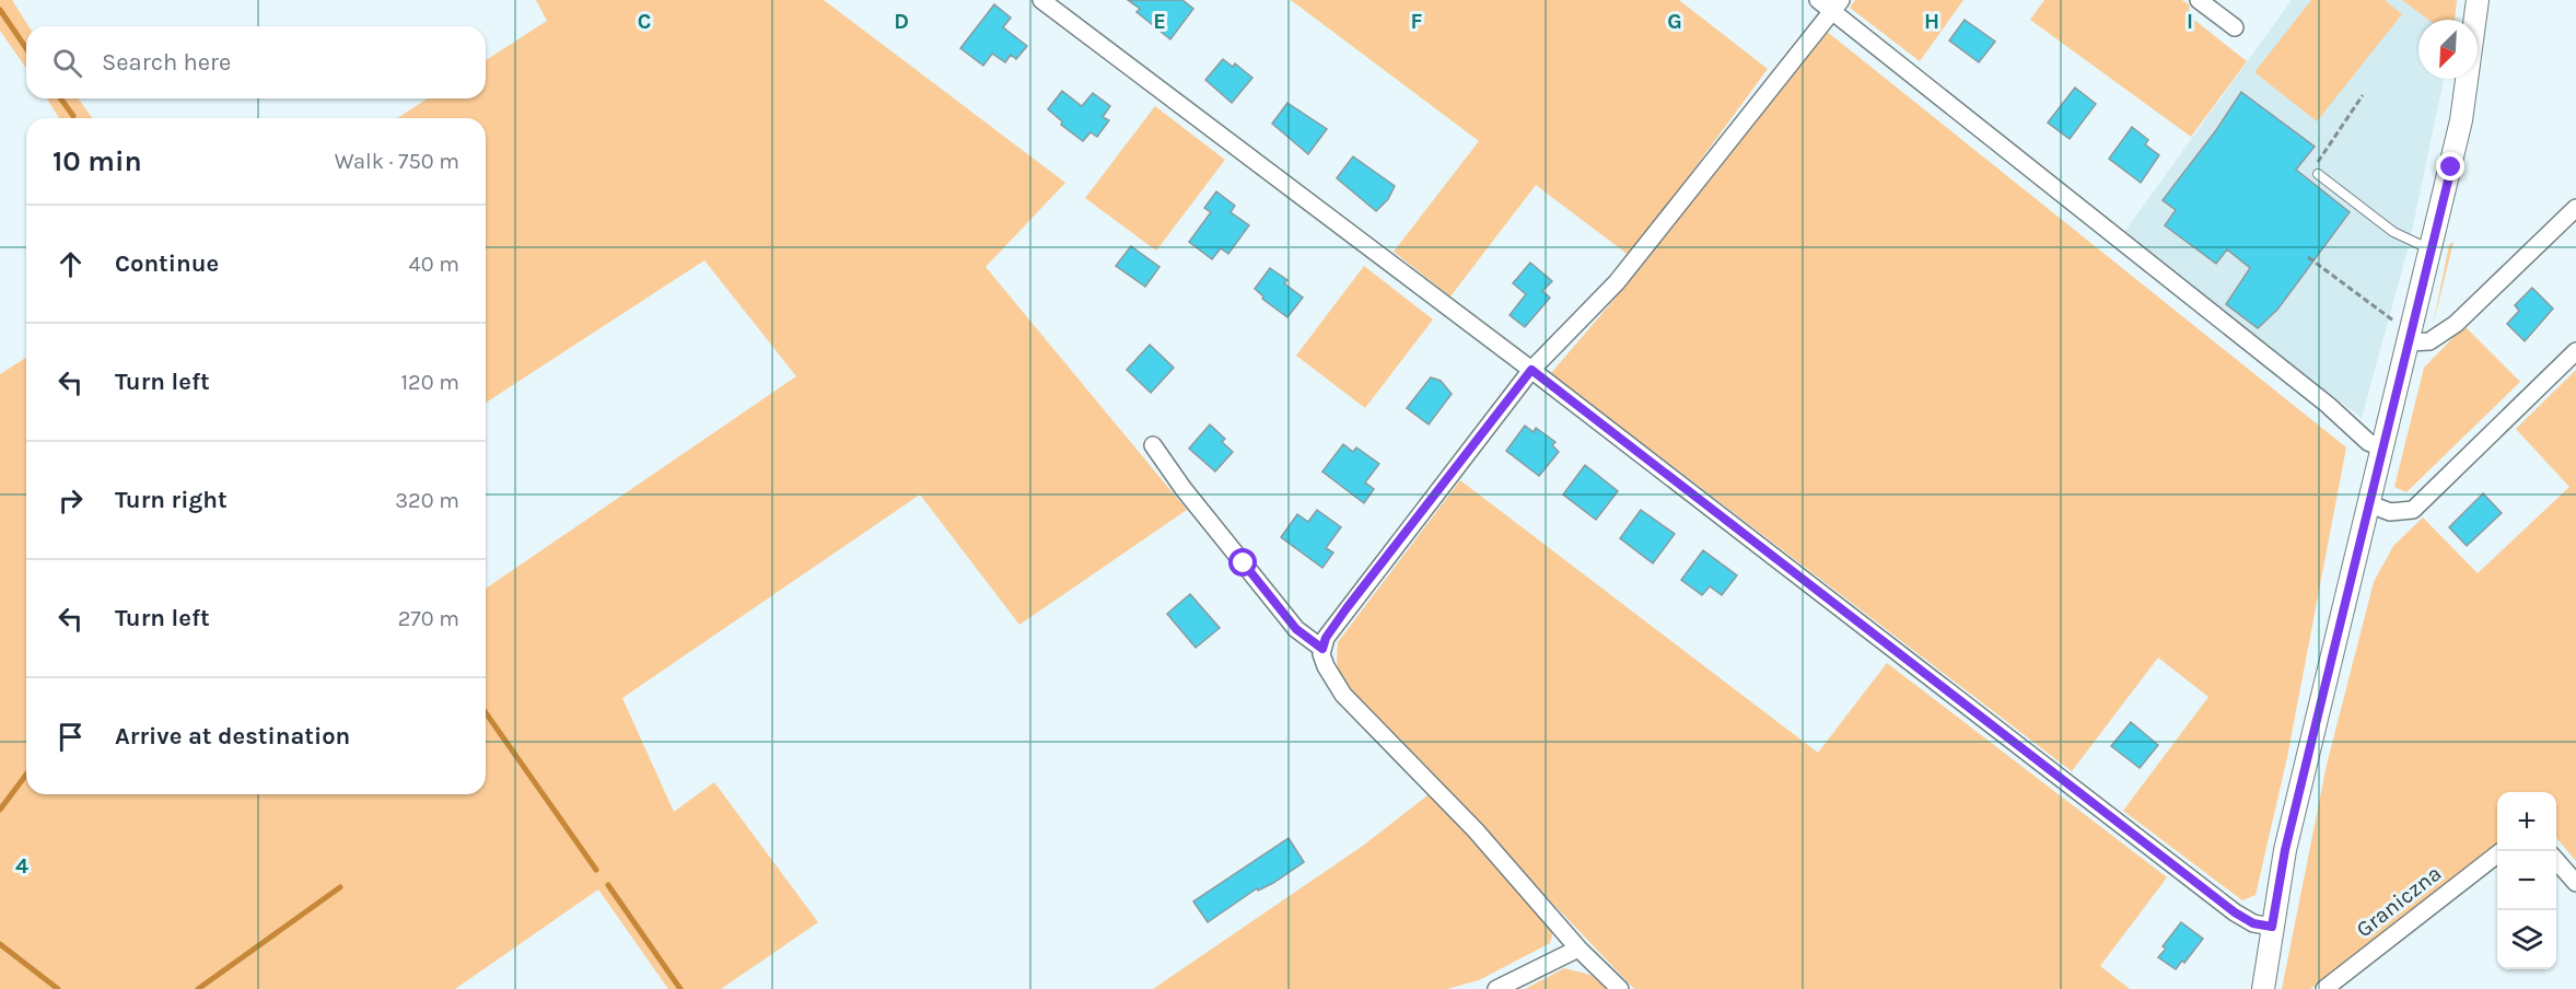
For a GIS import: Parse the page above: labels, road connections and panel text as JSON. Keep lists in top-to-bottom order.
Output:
{
  "streets": {
    "street": ["Graniczna"]
  },
  "north": "bottom left",
  "page": {
    "search": "Search here",
    "heading": ["10 min", "Walk · 750 m"],
    "list": [
      ["Continue", "40 m"],
      ["Turn left", "120 m"],
      ["Turn right", "320 m"],
      ["Turn left", "270 m"],
      "Arrive at destination"
    ],
    "map_buttons": ["+", "−"]
  },
  "grid": {
    "columns": [
      "C",
      "D",
      "E",
      "F",
      "G",
      "H",
      "I"
    ],
    "rows": ["4"]
  }
}
